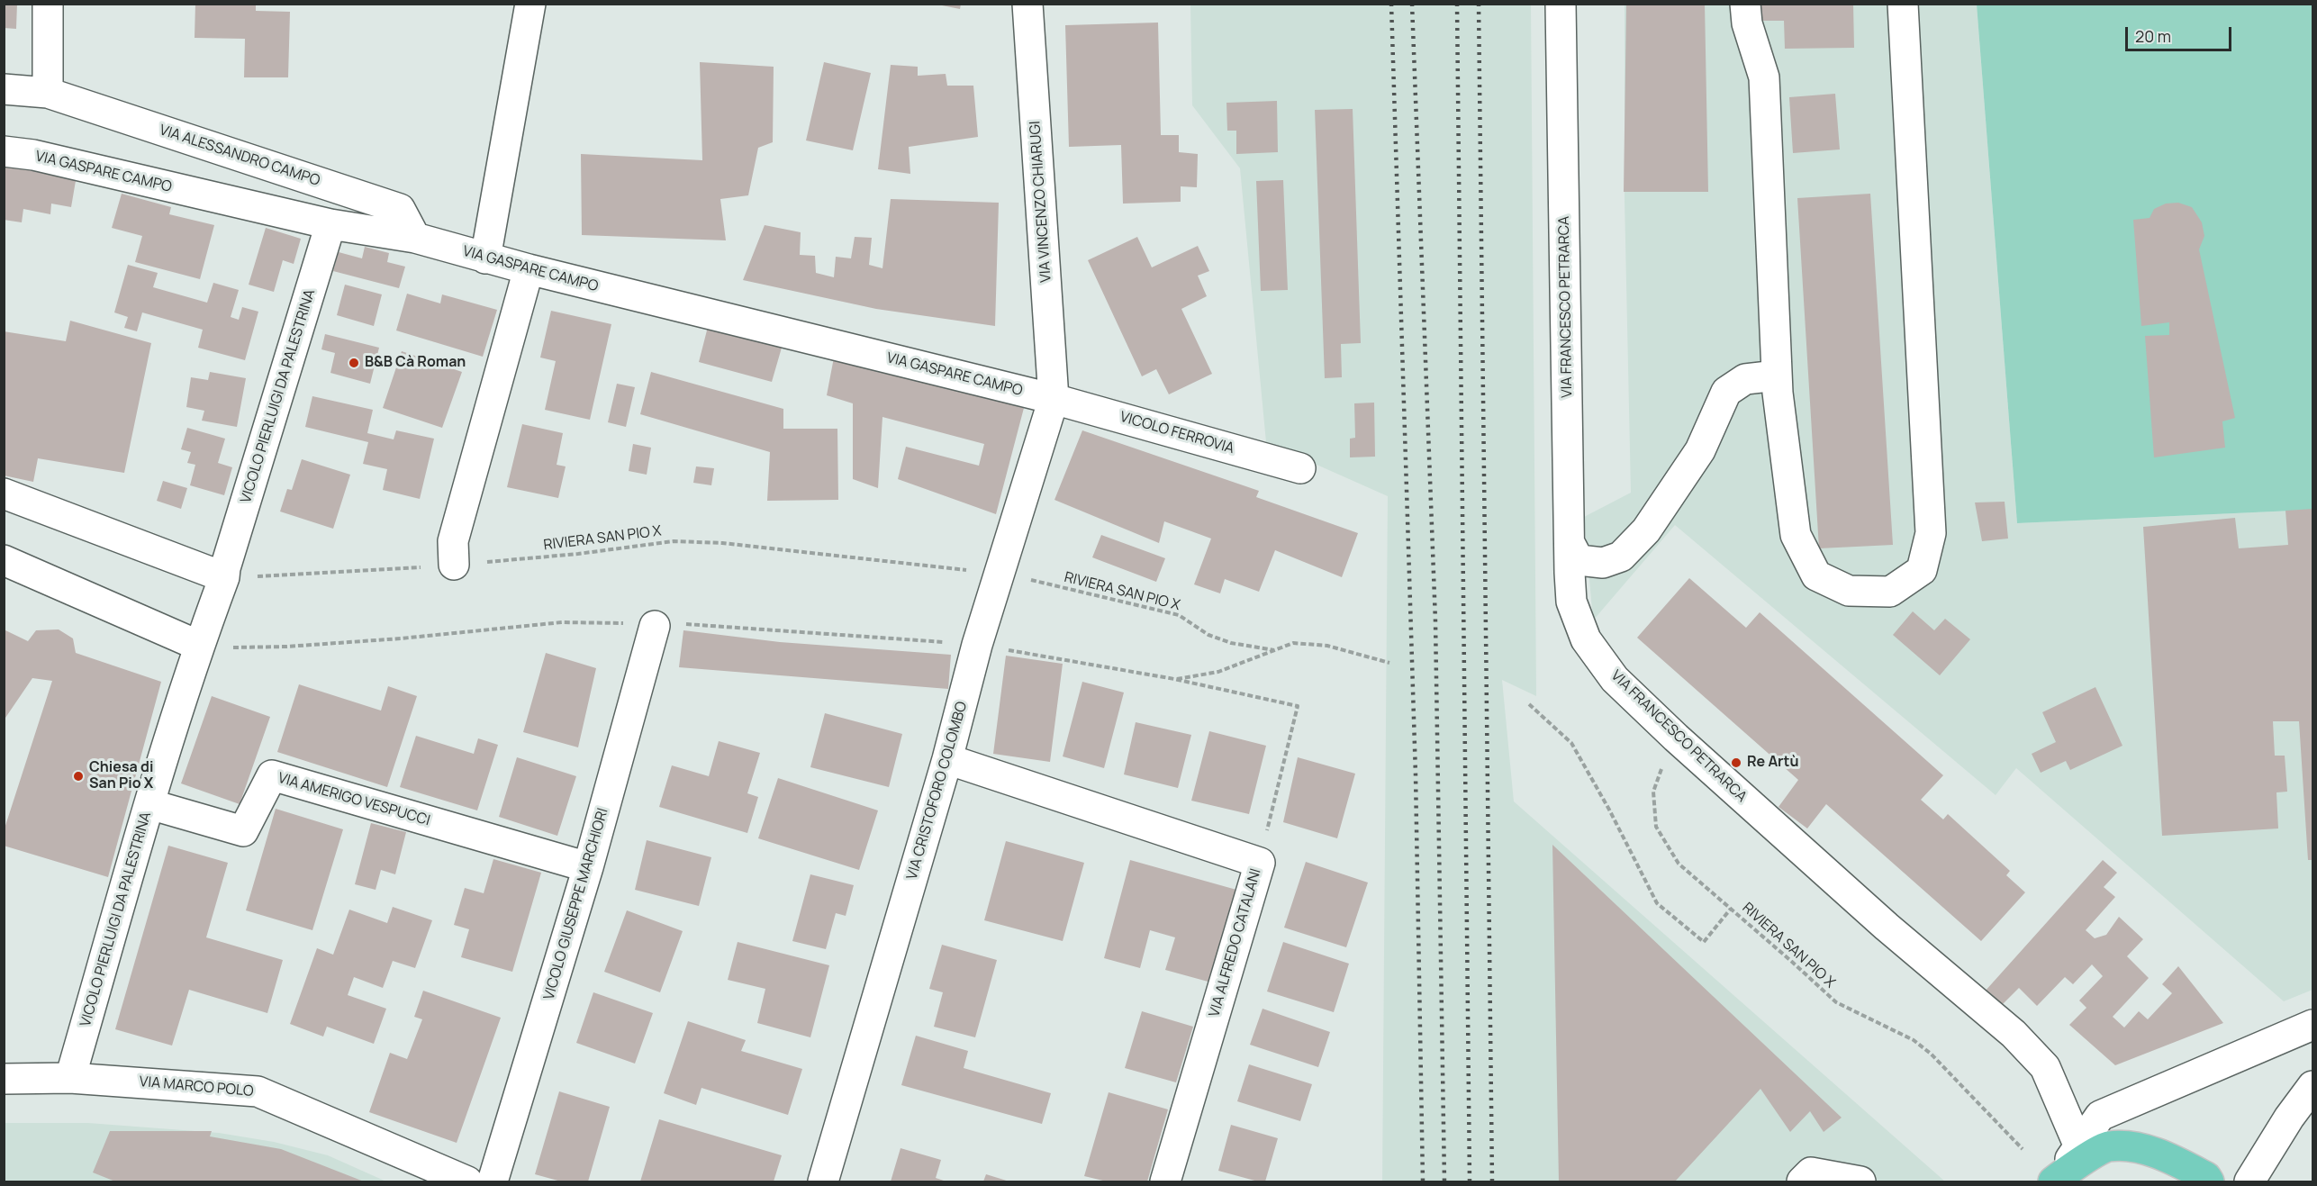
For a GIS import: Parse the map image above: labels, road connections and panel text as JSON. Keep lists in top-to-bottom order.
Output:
{
  "streets": {
    "street": [
      "VIA ALESSANDRO CAMPO",
      "VIA GASPARE CAMPO",
      "VIA VINCENZO CHIARUGI",
      "VIA FRANCESCO PETRARCA",
      "VICOLO PIERLUIGI DA PALESTRINA",
      "VICOLO FERROVIA",
      "VIA CRISTOFORO COLOMBO",
      "VIA AMERIGO VESPUCCI",
      "VICOLO GIUSEPPE MARCHIORI",
      "VIA ALFREDO CATALANI",
      "VIA MARCO POLO"
    ],
    "path": ["RIVIERA SAN PIO X"]
  },
  "crossings": [
    ["VIA ALESSANDRO CAMPO", "VIA GASPARE CAMPO"],
    ["VIA GASPARE CAMPO", "VIA VINCENZO CHIARUGI"],
    ["VIA GASPARE CAMPO", "VICOLO PIERLUIGI DA PALESTRINA"],
    ["VIA GASPARE CAMPO", "VICOLO FERROVIA"],
    ["VIA GASPARE CAMPO", "VIA CRISTOFORO COLOMBO"],
    ["VIA VINCENZO CHIARUGI", "VICOLO FERROVIA"],
    ["VIA VINCENZO CHIARUGI", "VIA CRISTOFORO COLOMBO"],
    ["VICOLO PIERLUIGI DA PALESTRINA", "RIVIERA SAN PIO X"],
    ["VICOLO PIERLUIGI DA PALESTRINA", "VIA AMERIGO VESPUCCI"],
    ["VICOLO PIERLUIGI DA PALESTRINA", "VIA MARCO POLO"],
    ["VICOLO FERROVIA", "VIA CRISTOFORO COLOMBO"],
    ["VIA CRISTOFORO COLOMBO", "VIA ALFREDO CATALANI"],
    ["VIA AMERIGO VESPUCCI", "VICOLO GIUSEPPE MARCHIORI"]
  ],
  "places": ["B&B Cà Roman", "Re Artù", "Chiesa di San Pio X"],
  "scale_bar": "20 m"
}
